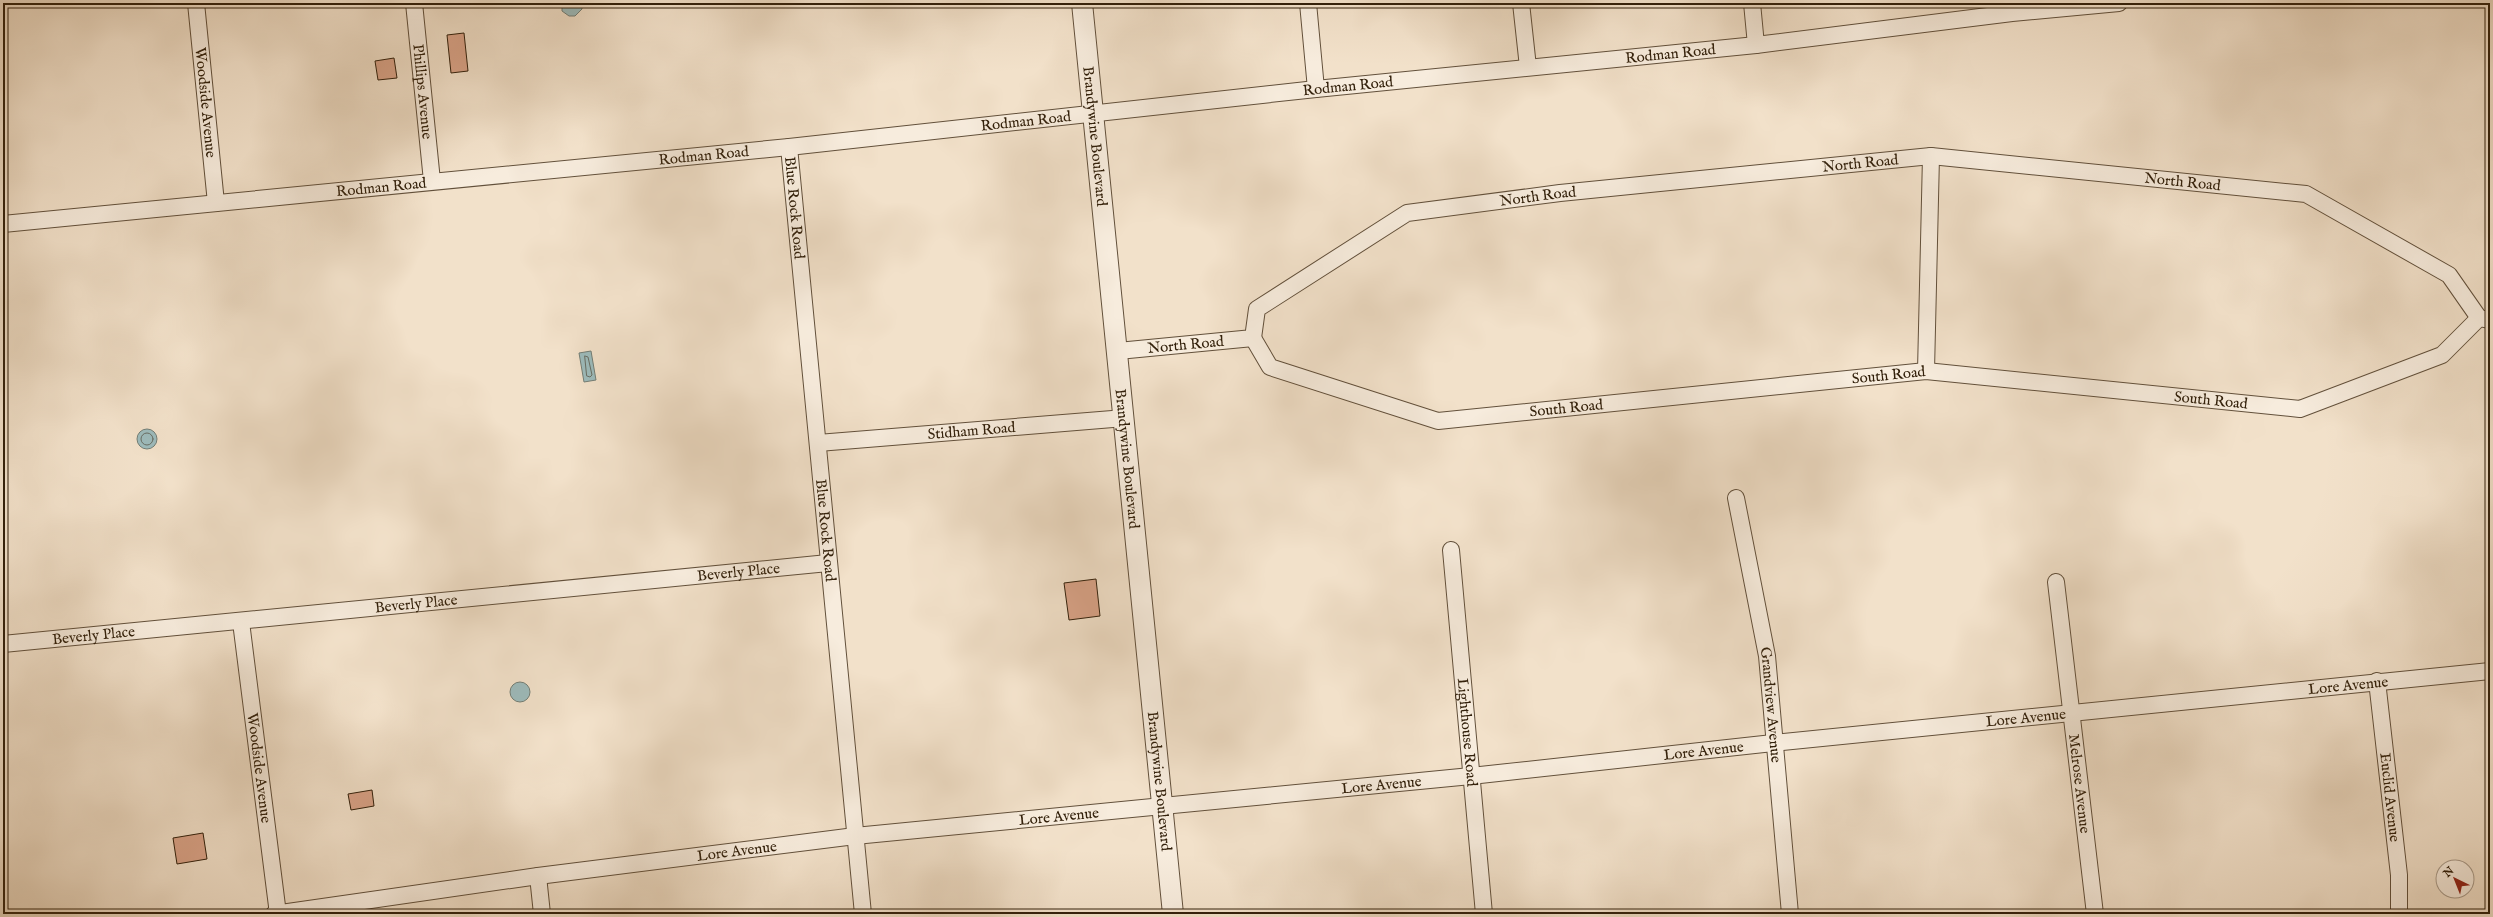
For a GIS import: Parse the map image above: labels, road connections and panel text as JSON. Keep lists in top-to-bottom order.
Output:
{
  "streets": {
    "street": [
      "Rodman Road",
      "Phillips Avenue",
      "Woodside Avenue",
      "Brandywine Boulevard",
      "North Road",
      "Blue Rock Road",
      "South Road",
      "Stidham Road",
      "Beverly Place",
      "Lore Avenue",
      "Grandview Avenue",
      "Lighthouse Road",
      "Melrose Avenue",
      "Euclid Avenue"
    ]
  },
  "crossings": [
    ["Rodman Road", "Phillips Avenue"],
    ["Rodman Road", "Woodside Avenue"],
    ["Rodman Road", "Brandywine Boulevard"],
    ["Rodman Road", "Blue Rock Road"],
    ["Woodside Avenue", "Beverly Place"],
    ["Woodside Avenue", "Lore Avenue"],
    ["Brandywine Boulevard", "North Road"],
    ["Brandywine Boulevard", "Stidham Road"],
    ["Brandywine Boulevard", "Lore Avenue"],
    ["North Road", "South Road"],
    ["Blue Rock Road", "Stidham Road"],
    ["Blue Rock Road", "Beverly Place"],
    ["Blue Rock Road", "Lore Avenue"],
    ["Lore Avenue", "Grandview Avenue"],
    ["Lore Avenue", "Lighthouse Road"],
    ["Lore Avenue", "Melrose Avenue"],
    ["Lore Avenue", "Euclid Avenue"]
  ],
  "north": "top left"
}
